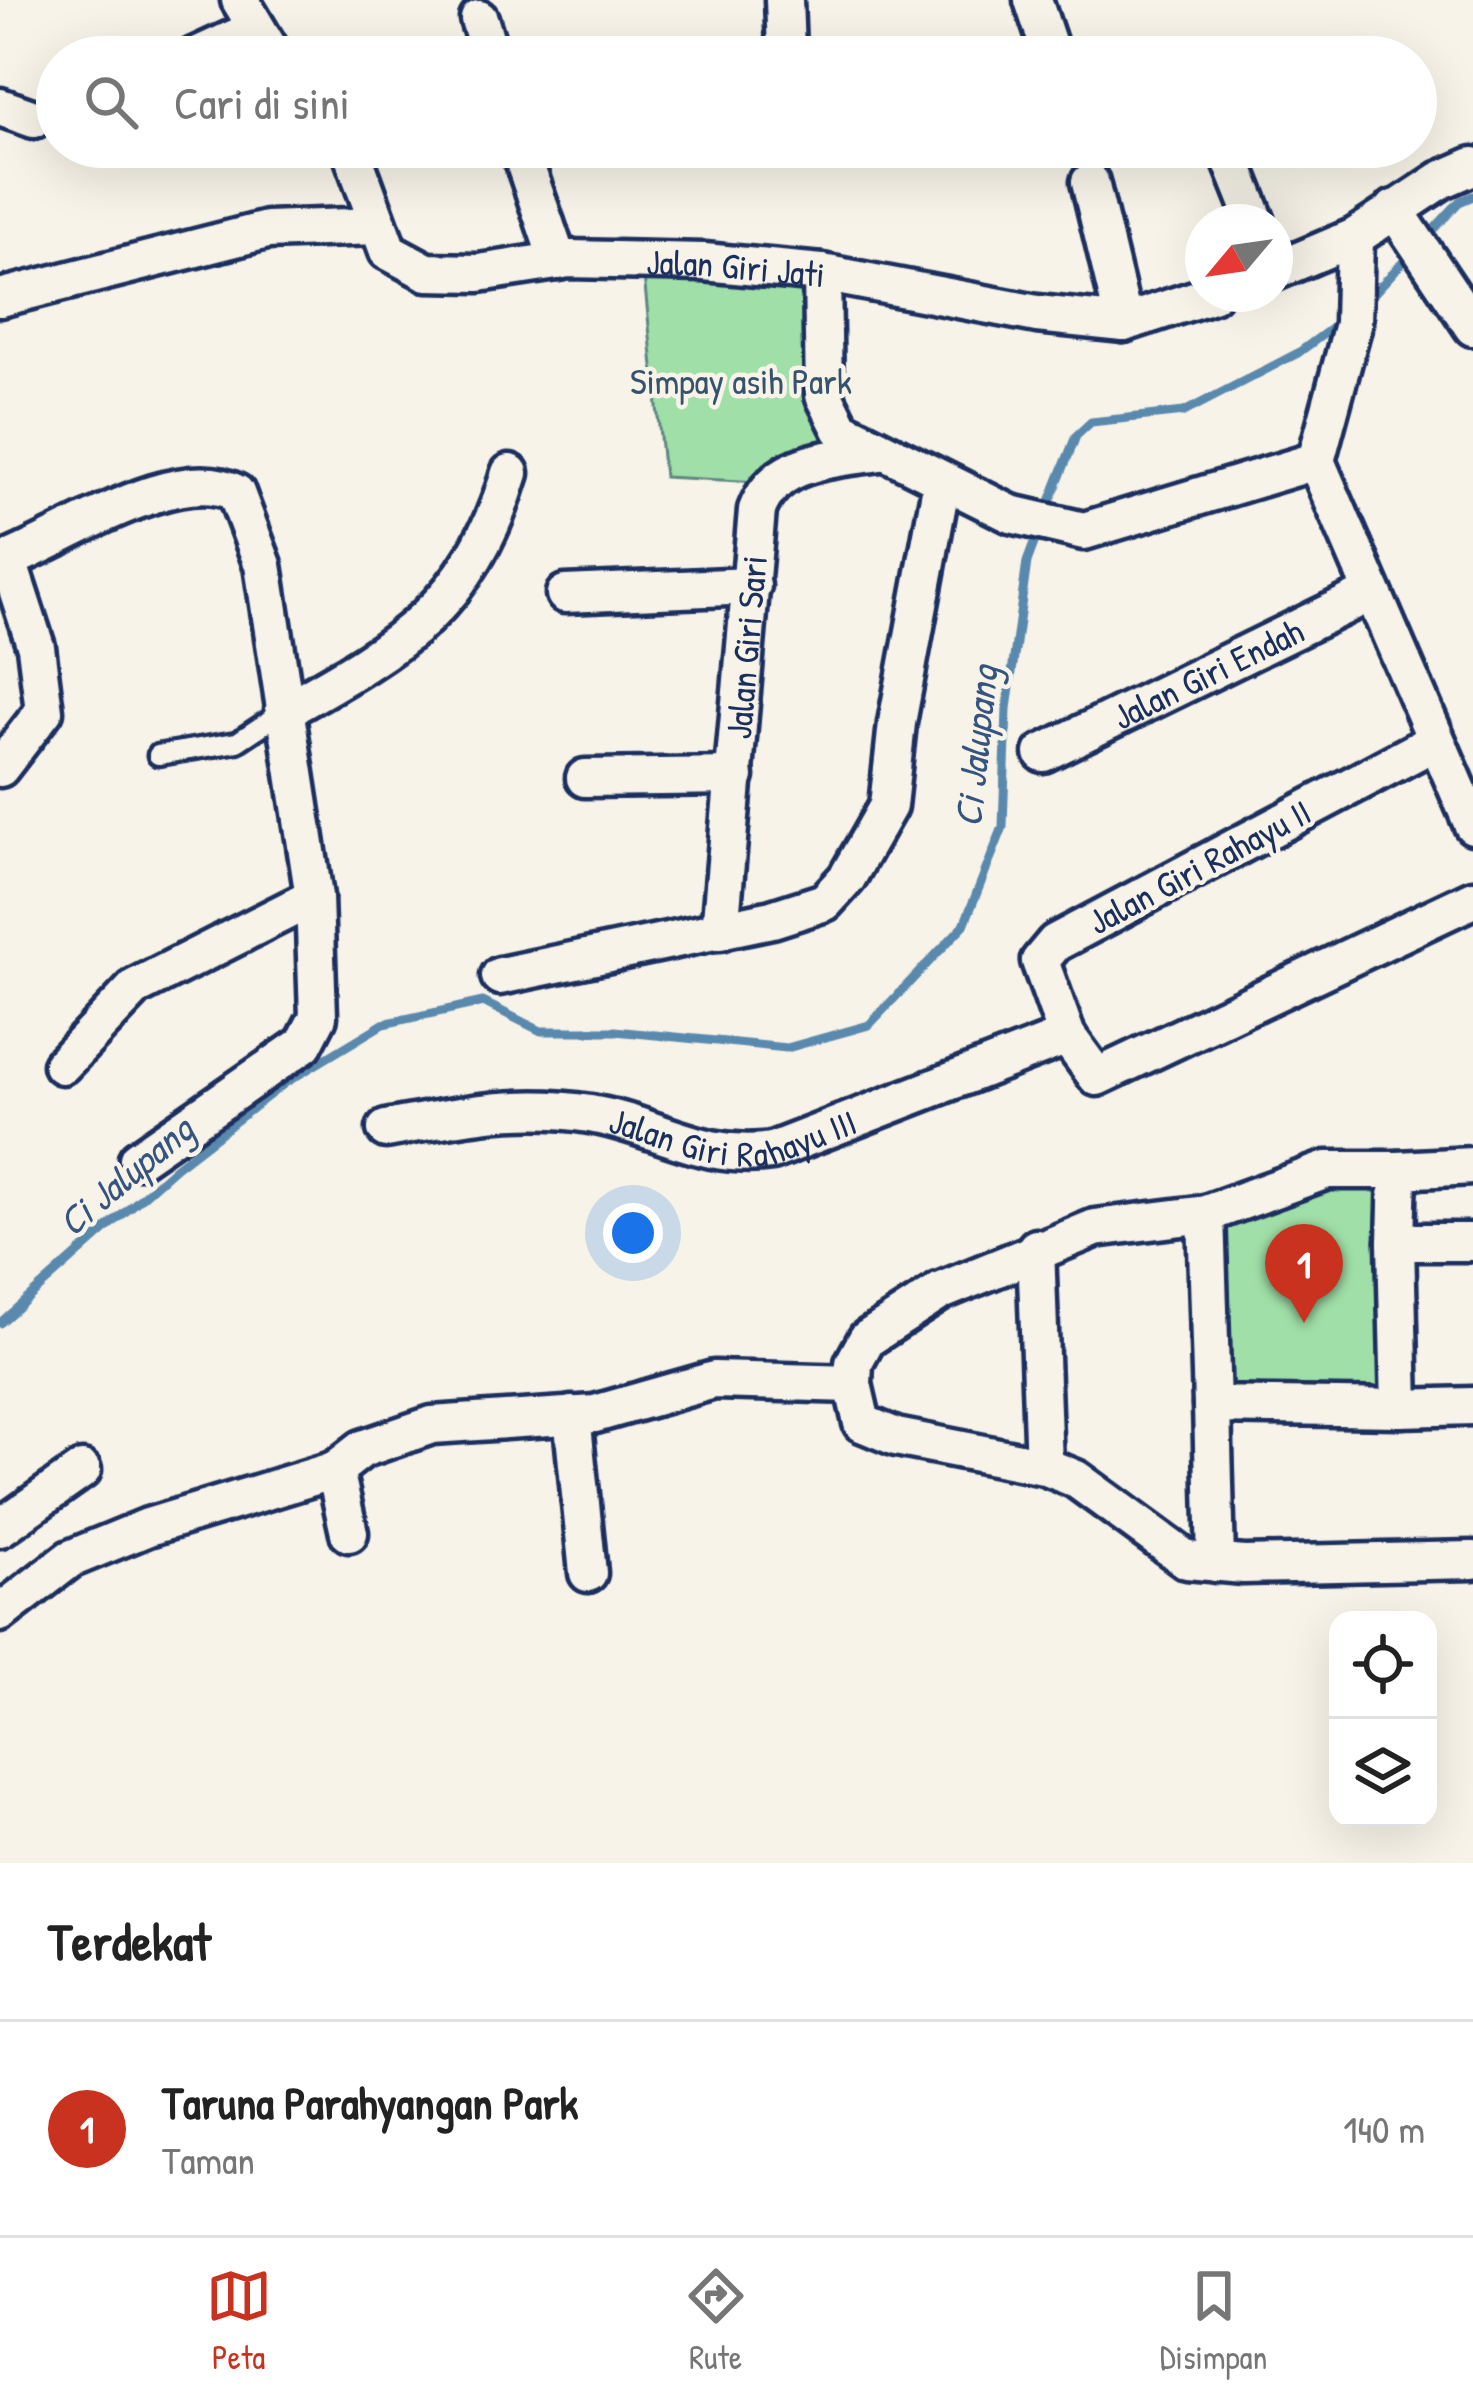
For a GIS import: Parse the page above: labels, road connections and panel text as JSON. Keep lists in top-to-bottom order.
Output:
{
  "streets": {
    "street": [
      "Jalan Giri Jati",
      "Jalan Giri Sari",
      "Jalan Giri Endah",
      "Jalan Giri Rahayu II",
      "Jalan Giri Rahayu III"
    ]
  },
  "crossings": [
    ["Jalan Giri Jati", "Jalan Giri Sari"],
    ["Jalan Giri Rahayu II", "Jalan Giri Rahayu III"]
  ],
  "water": ["Ci Jalupang"],
  "parks": ["Simpay asih Park"],
  "north": "bottom left",
  "page": {
    "search": "Cari di sini",
    "pins": "1",
    "heading": "Terdekat",
    "list": [
      {
        "mark": "1",
        "name": "Taruna Parahyangan Park",
        "note": "Taman",
        "value": "140 m"
      }
    ],
    "nav": ["Peta", "Rute", "Disimpan"]
  }
}
